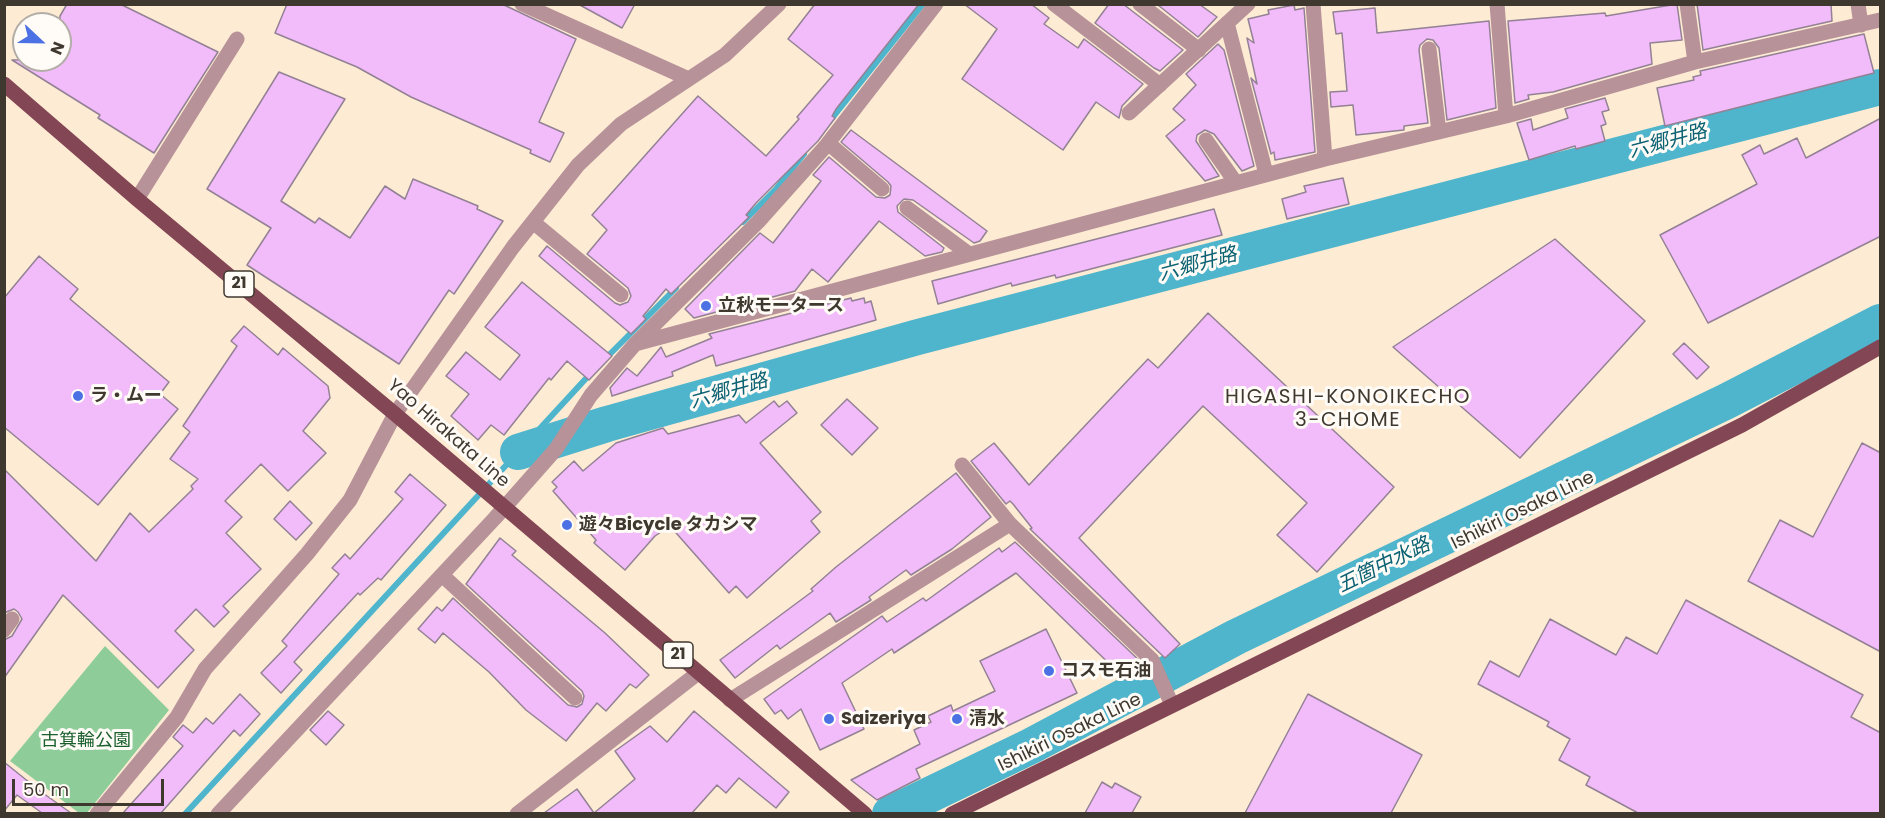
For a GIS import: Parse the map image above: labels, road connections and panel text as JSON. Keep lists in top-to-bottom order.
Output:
{
  "streets": {
    "main road": ["21", "Yao Hirakata Line", "Ishikiri Osaka Line"]
  },
  "districts": ["HIGASHI-KONOIKECHO 3-CHOME"],
  "water": ["六郷井路", "五箇中水路"],
  "parks": ["古箕輪公園"],
  "places": [
    "立秋モータース",
    "ラ・ムー",
    "遊々Bicycle タカシマ",
    "コスモ石油",
    "Saizeriya",
    "清水"
  ],
  "scale_bar": "50 m",
  "north": "right"
}
